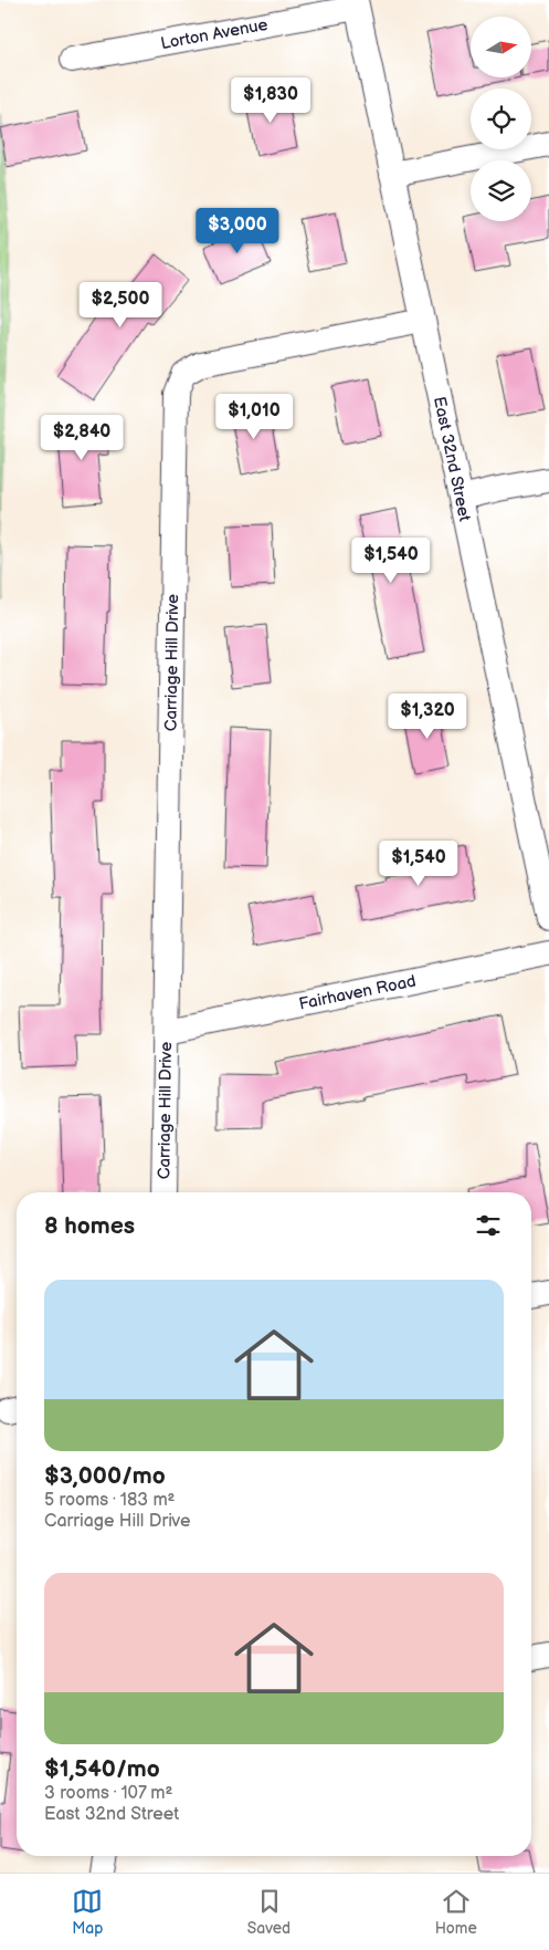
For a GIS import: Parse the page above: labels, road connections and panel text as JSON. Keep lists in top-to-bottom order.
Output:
{
  "streets": {
    "street": [
      "Lorton Avenue",
      "East 32nd Street",
      "Carriage Hill Drive",
      "Fairhaven Road"
    ]
  },
  "crossings": [
    ["Lorton Avenue", "East 32nd Street"],
    ["East 32nd Street", "Carriage Hill Drive"],
    ["Carriage Hill Drive", "Fairhaven Road"]
  ],
  "north": "right",
  "page": {
    "price": [
      "$1,830",
      "$3,000",
      "$2,500",
      "$1,010",
      "$2,840",
      "$1,540",
      "$1,320",
      "$1,540"
    ],
    "heading": "8 homes",
    "list": [
      {
        "name": "$3,000/mo",
        "note": "5 rooms · 183 m² · Carriage Hill Drive"
      },
      {
        "name": "$1,540/mo",
        "note": "3 rooms · 107 m² · East 32nd Street"
      }
    ],
    "tabs": ["Map", "Saved", "Home"]
  }
}
